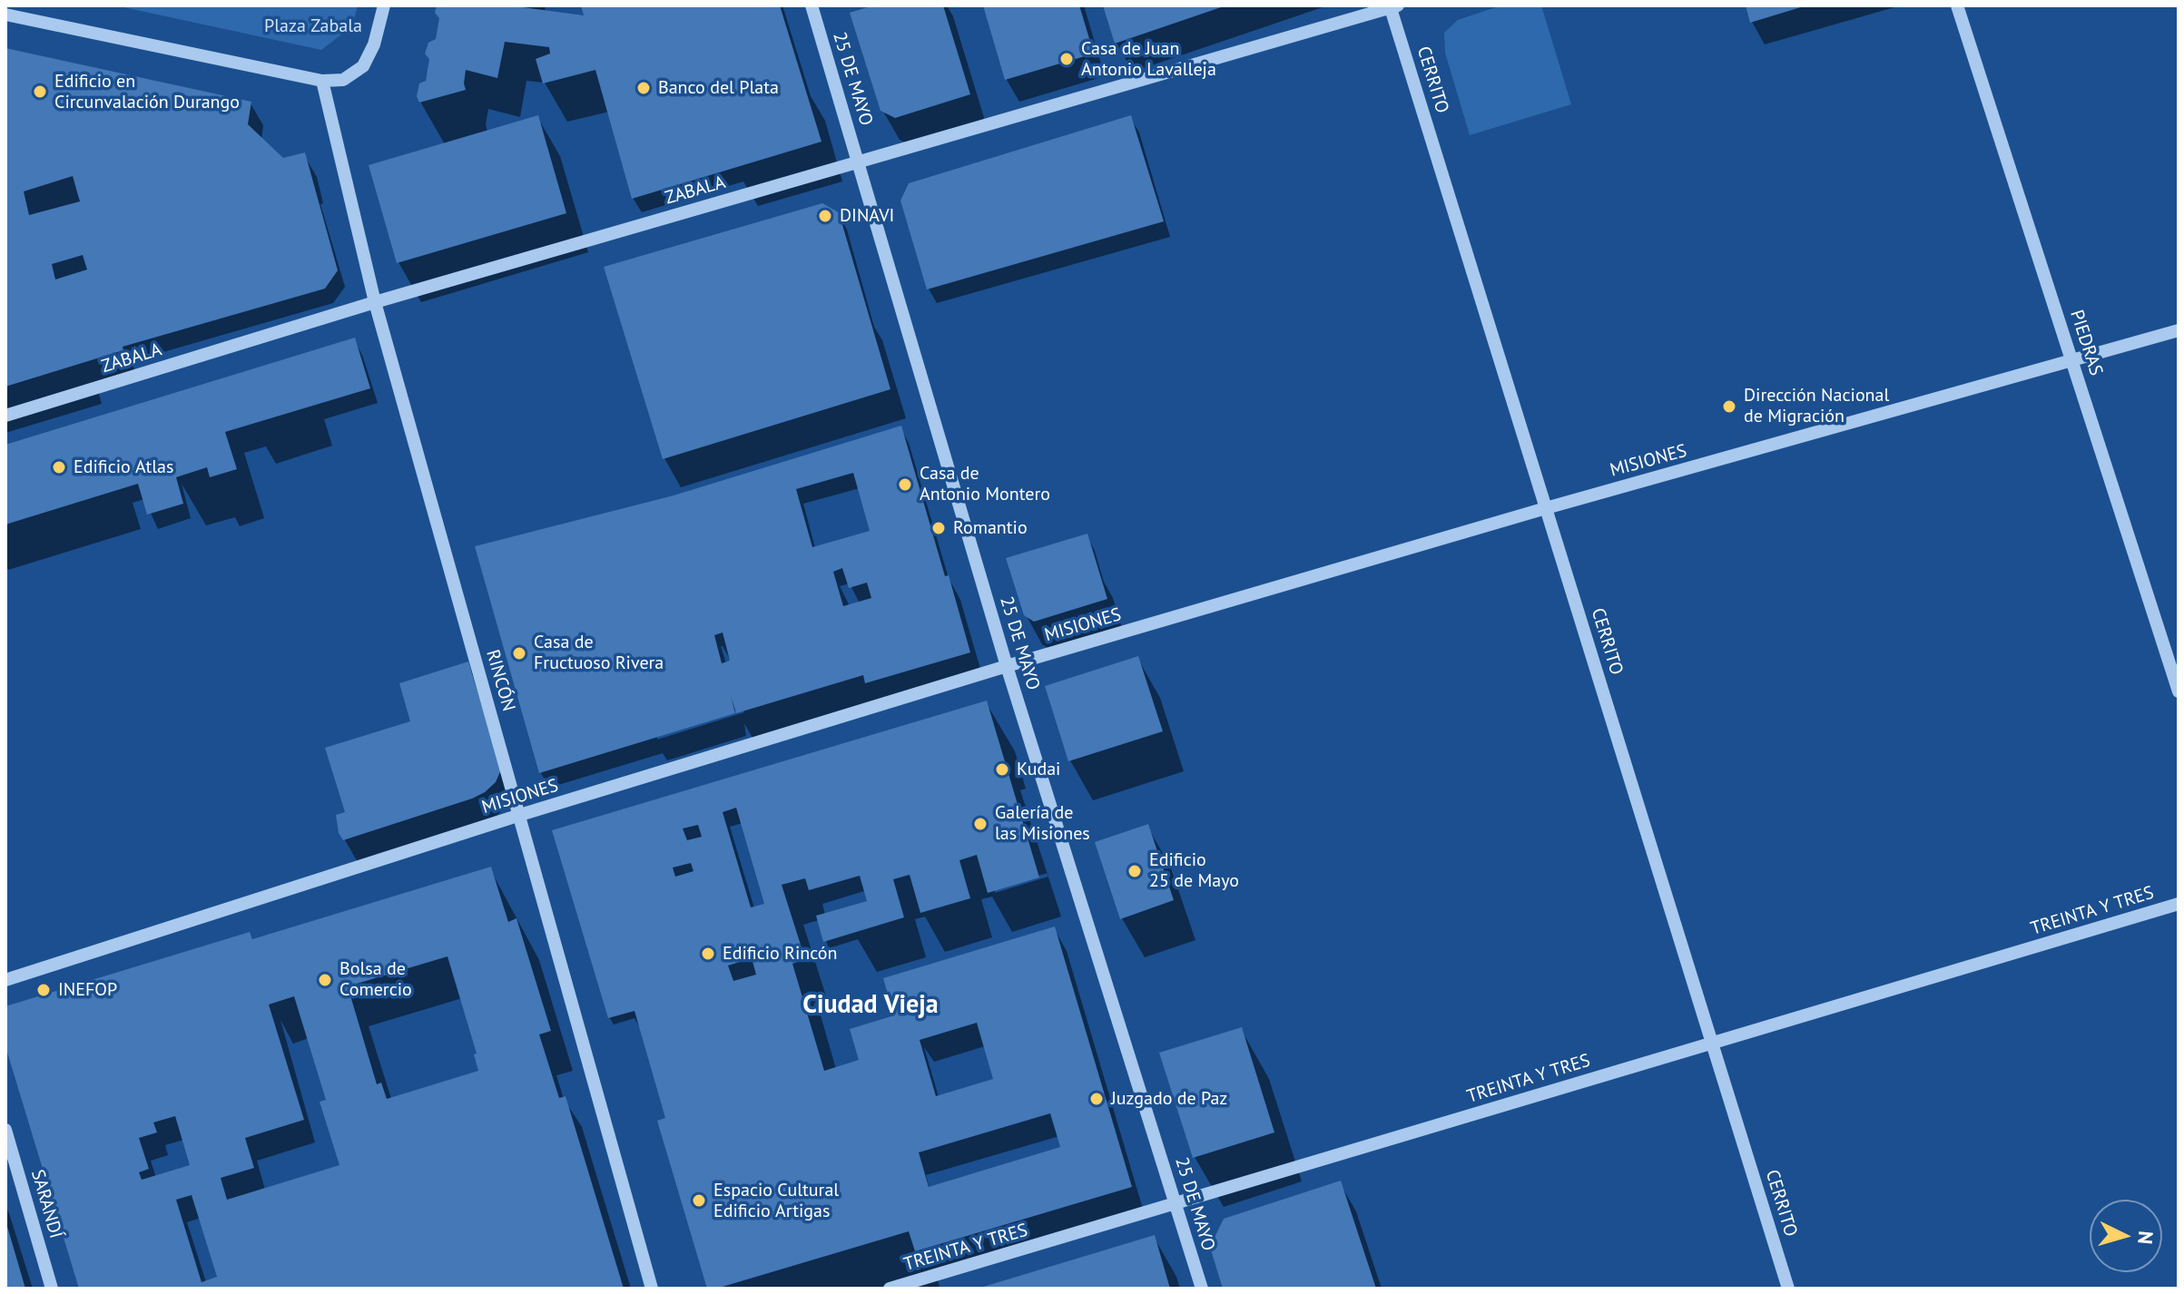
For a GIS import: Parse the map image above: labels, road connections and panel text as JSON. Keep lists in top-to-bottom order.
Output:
{
  "streets": {
    "street": [
      "25 DE MAYO",
      "CERRITO",
      "ZABALA",
      "PIEDRAS",
      "MISIONES",
      "RINCÓN",
      "TREINTA Y TRES",
      "SARANDÍ"
    ]
  },
  "crossings": [
    ["25 DE MAYO", "ZABALA"],
    ["25 DE MAYO", "MISIONES"],
    ["25 DE MAYO", "TREINTA Y TRES"],
    ["CERRITO", "ZABALA"],
    ["CERRITO", "MISIONES"],
    ["CERRITO", "TREINTA Y TRES"],
    ["ZABALA", "RINCÓN"],
    ["PIEDRAS", "MISIONES"],
    ["MISIONES", "RINCÓN"]
  ],
  "districts": ["Ciudad Vieja"],
  "parks": ["Plaza Zabala"],
  "places": [
    "Casa de Juan Antonio Lavalleja",
    "Banco del Plata",
    "Edificio en Circunvalación Durango",
    "DINAVI",
    "Dirección Nacional de Migración",
    "Edificio Atlas",
    "Casa de Antonio Montero",
    "Romantio",
    "Casa de Fructuoso Rivera",
    "Kudai",
    "Galería de las Misiones",
    "Edificio 25 de Mayo",
    "Edificio Rincón",
    "Bolsa de Comercio",
    "INEFOP",
    "Juzgado de Paz",
    "Espacio Cultural Edificio Artigas"
  ],
  "north": "right"
}
